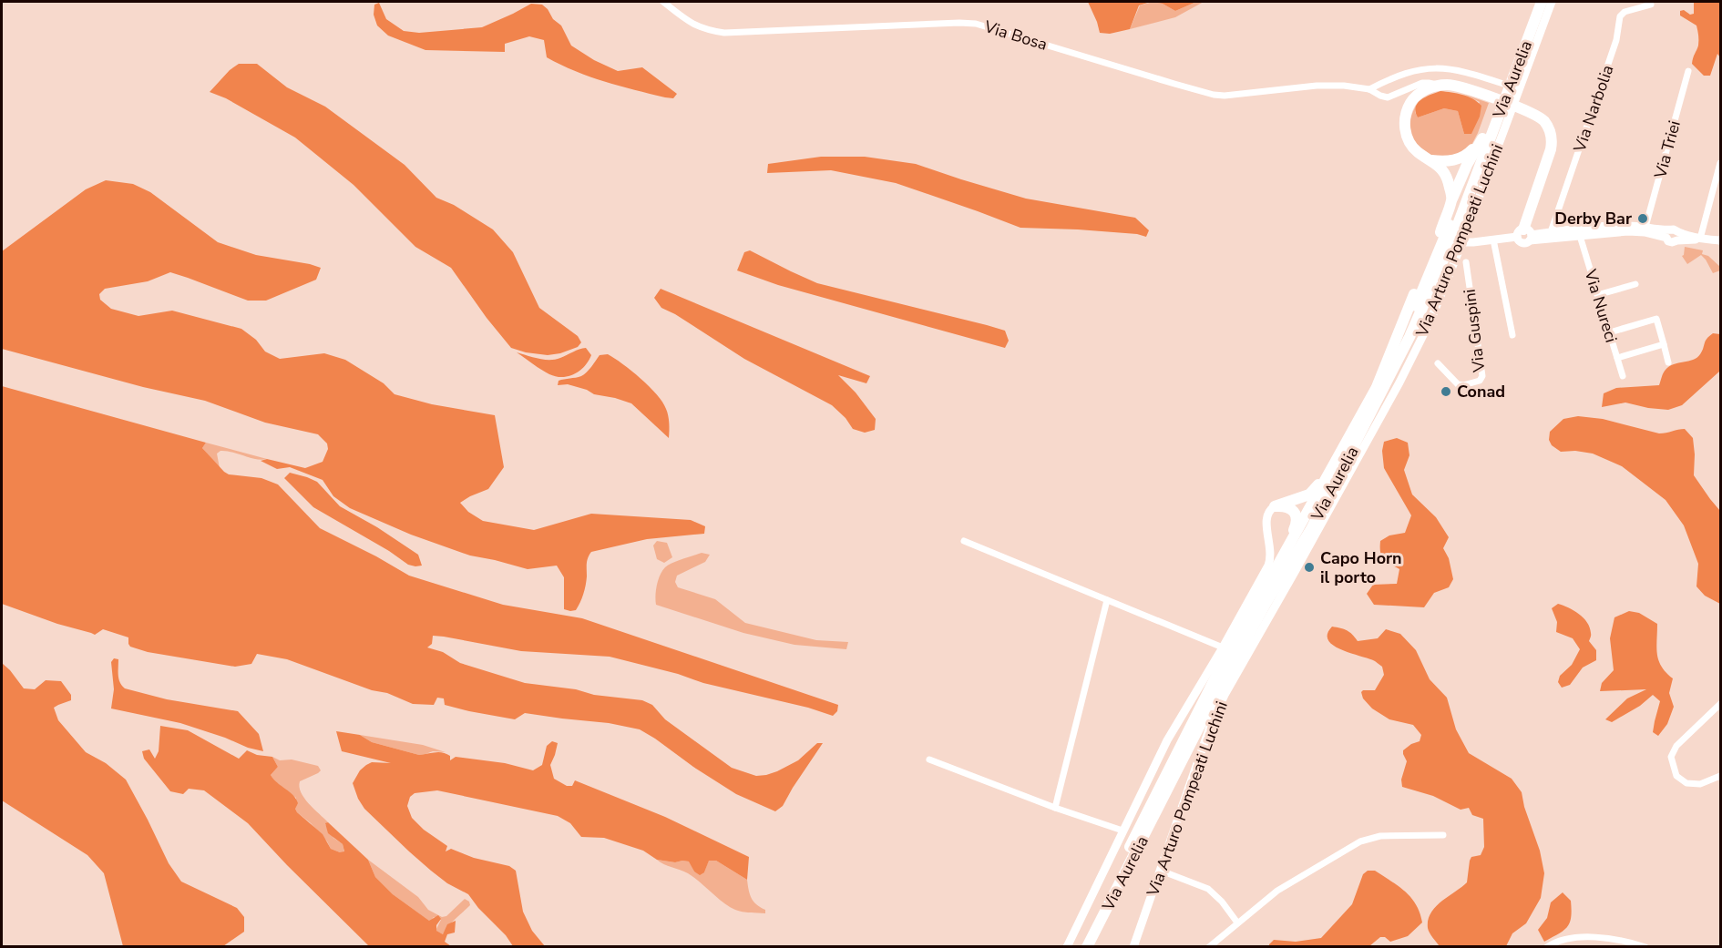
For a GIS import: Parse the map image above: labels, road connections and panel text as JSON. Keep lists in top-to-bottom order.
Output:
{
  "streets": {
    "highway": ["Via Aurelia"],
    "street": [
      "Via Bosa",
      "Via Narbolia",
      "Via Triei",
      "Via Arturo Pompeati Luchini",
      "Via Nureci",
      "Via Guspini"
    ]
  },
  "places": ["Derby Bar", "Conad", "Capo Horn il porto"]
}
